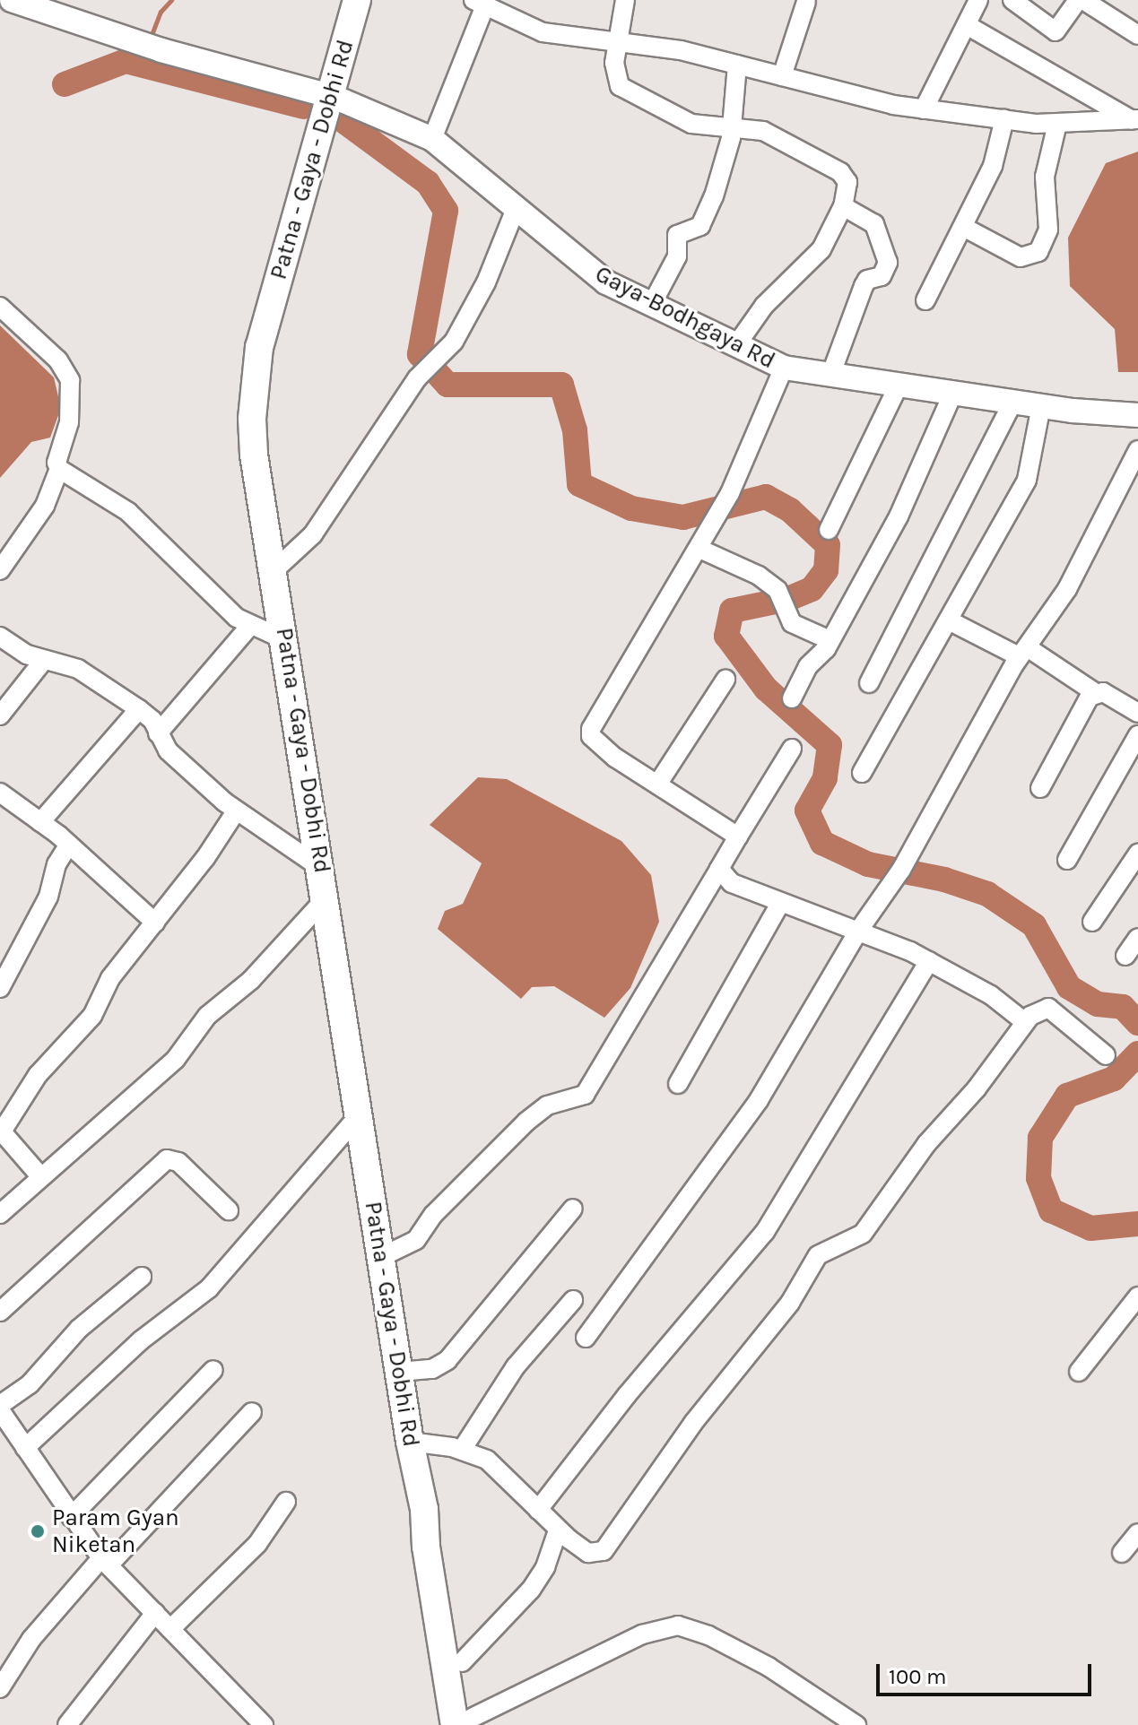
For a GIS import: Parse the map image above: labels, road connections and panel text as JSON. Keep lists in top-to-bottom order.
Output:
{
  "streets": {
    "main road": ["Patna - Gaya - Dobhi Rd"],
    "street": ["Gaya-Bodhgaya Rd"]
  },
  "crossings": [
    ["Patna - Gaya - Dobhi Rd", "Gaya-Bodhgaya Rd"]
  ],
  "places": ["Param Gyan Niketan"],
  "scale_bar": "100 m"
}
